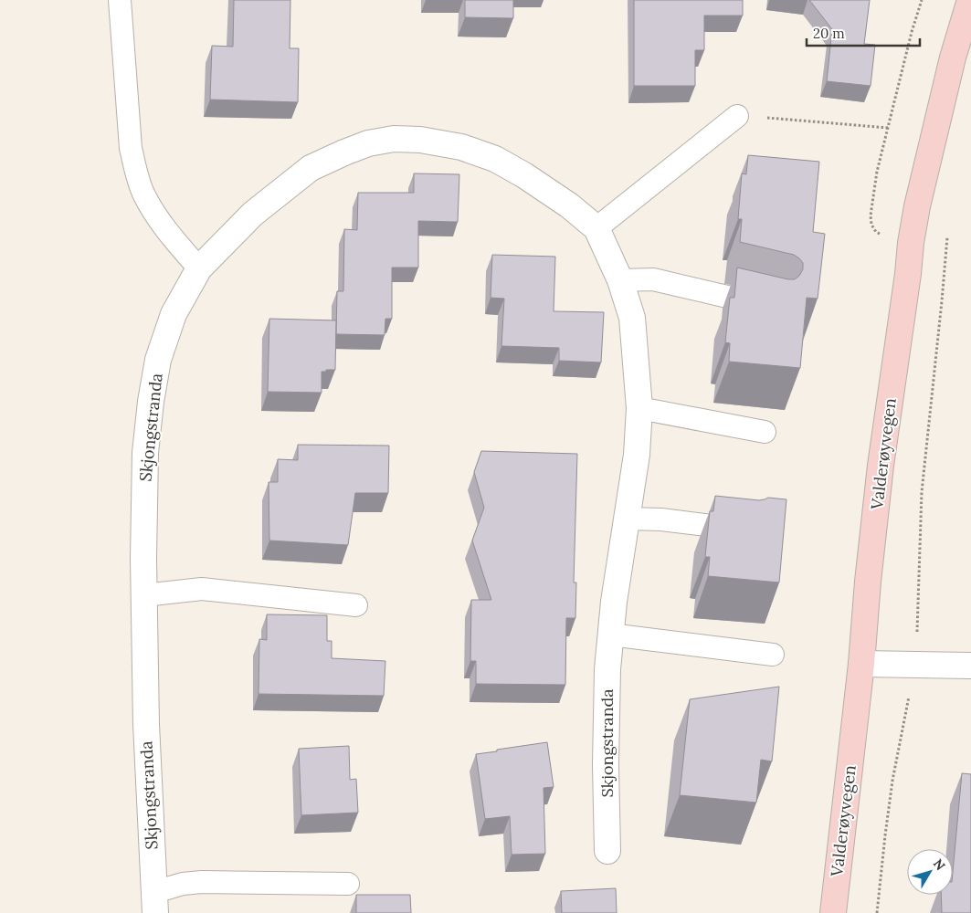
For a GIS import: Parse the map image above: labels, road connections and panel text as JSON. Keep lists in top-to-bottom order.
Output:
{
  "streets": {
    "main road": ["Valderøyvegen"],
    "street": ["Skjongstranda"]
  },
  "scale_bar": "20 m",
  "north": "top right"
}
